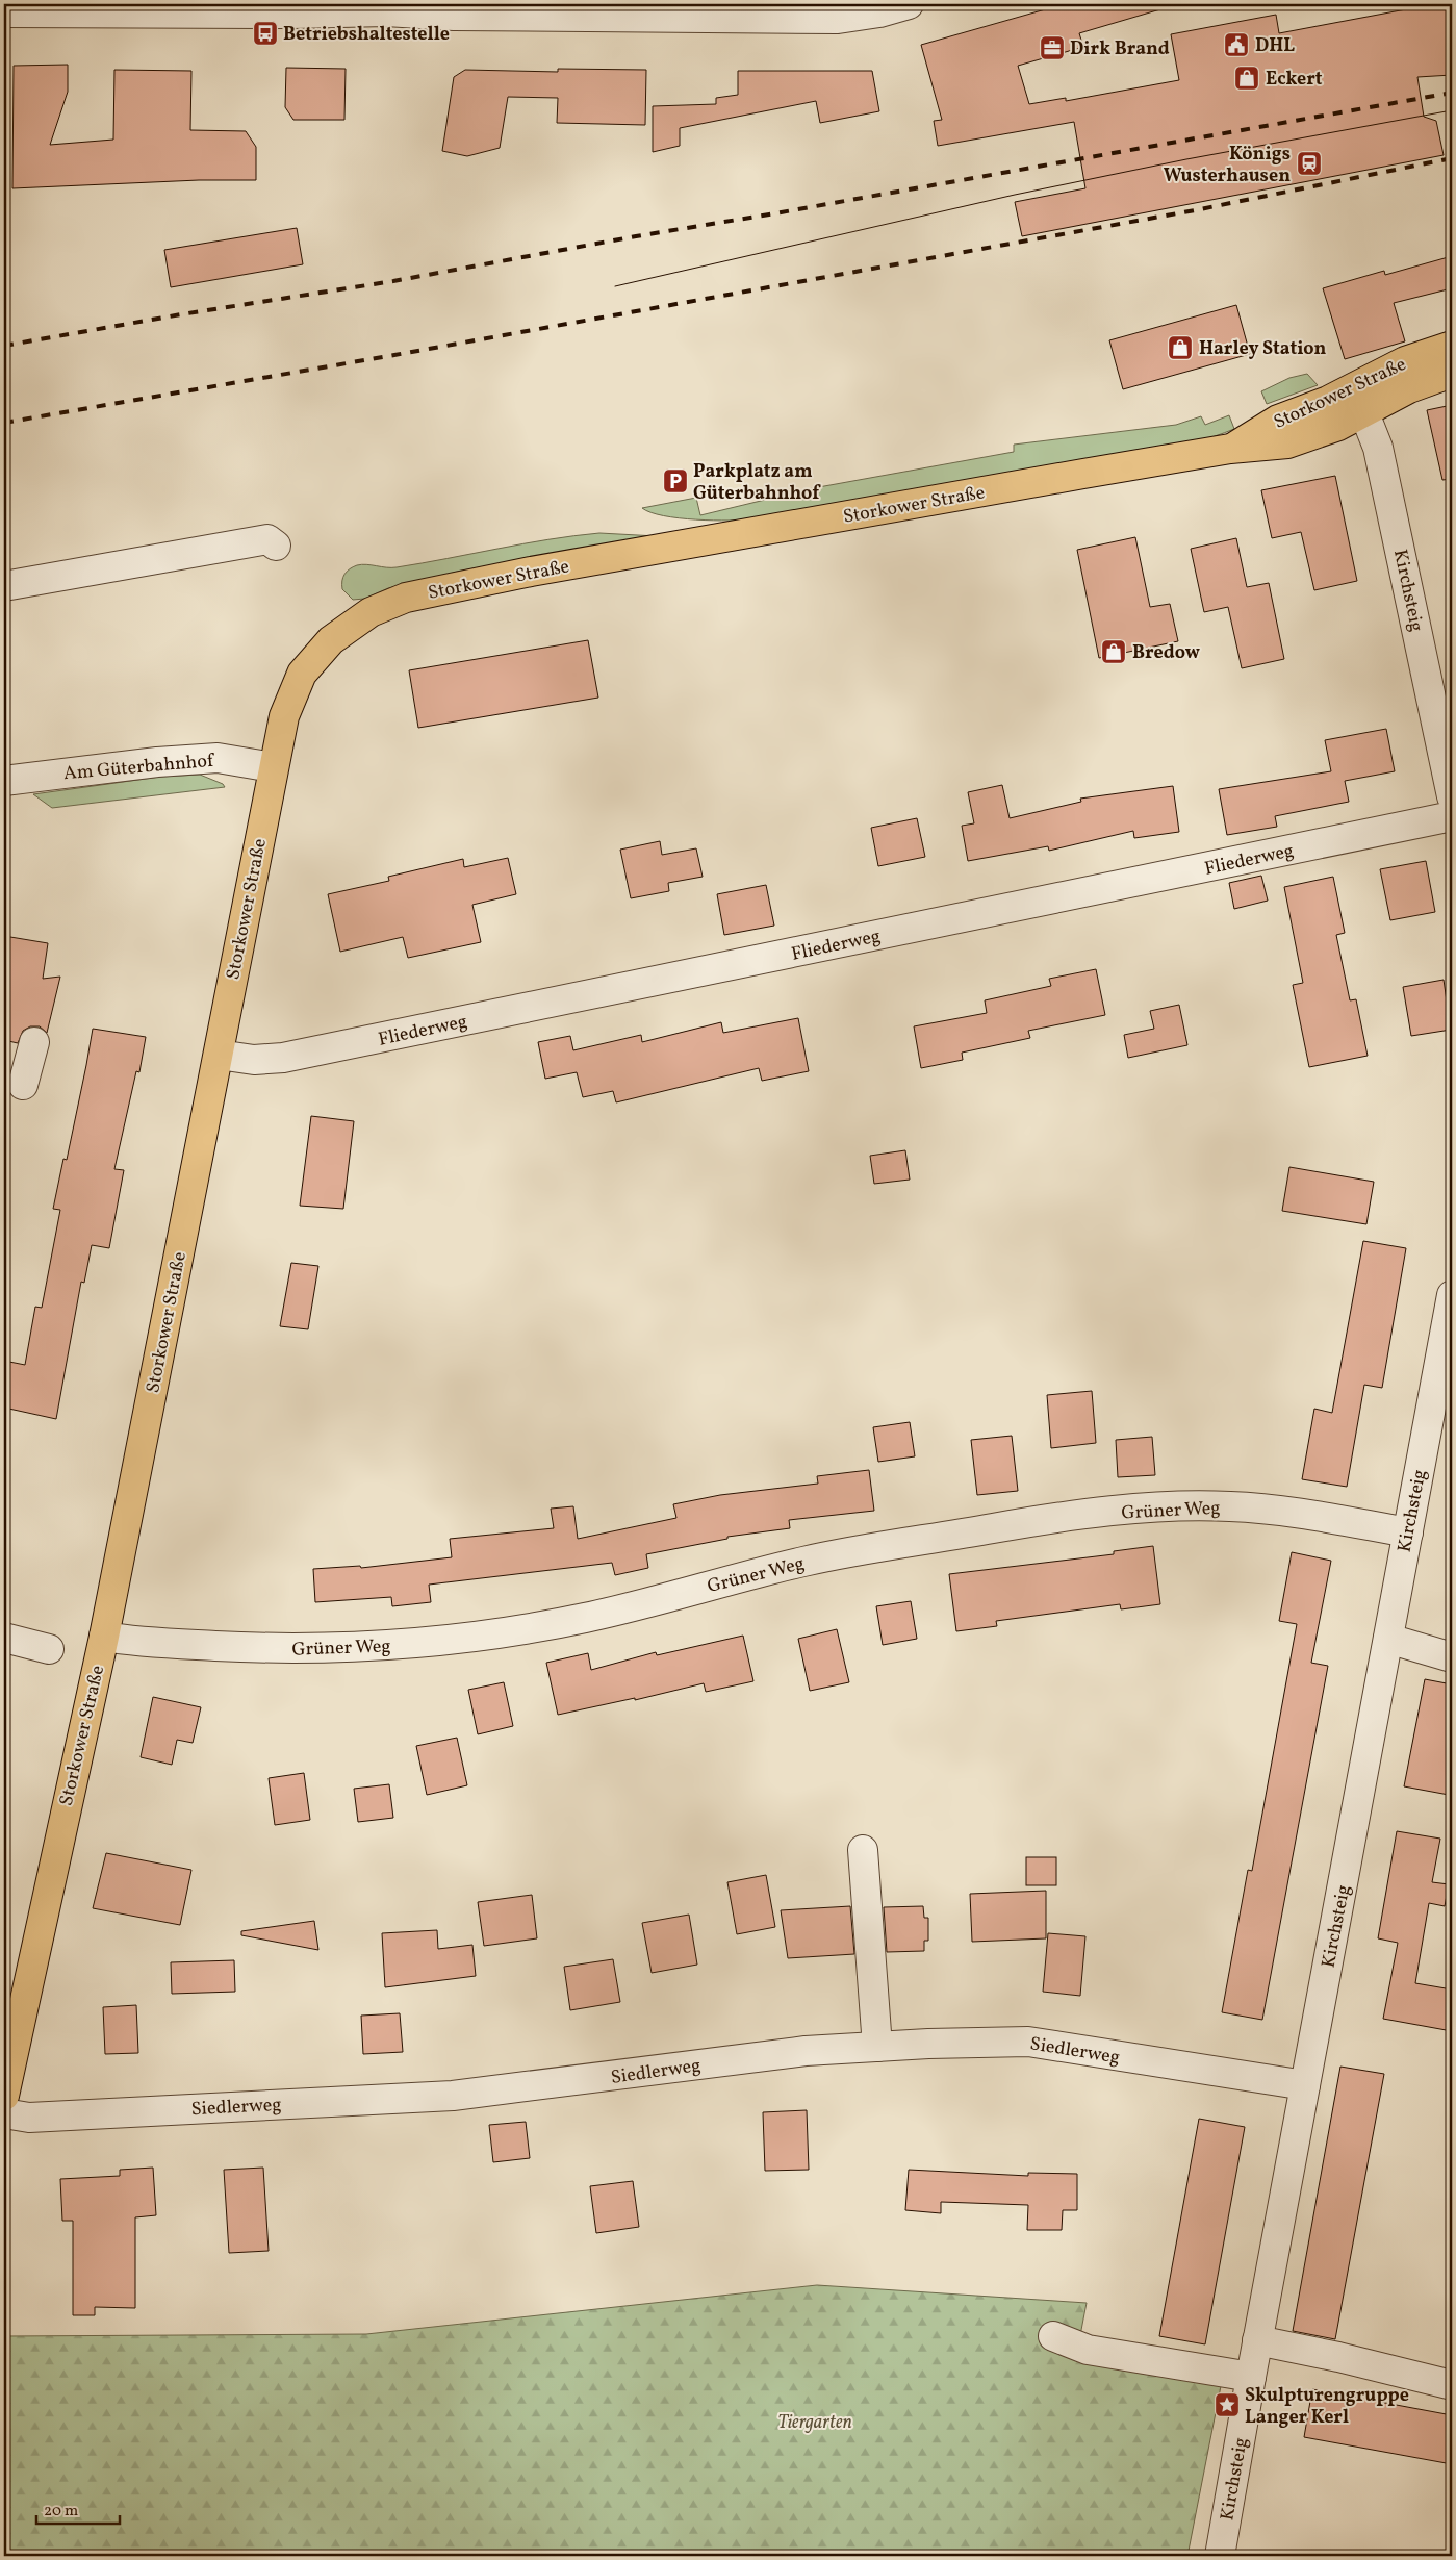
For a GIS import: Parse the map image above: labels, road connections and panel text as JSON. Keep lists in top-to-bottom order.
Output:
{
  "streets": {
    "main road": ["Storkower Straße"],
    "street": [
      "Kirchsteig",
      "Am Güterbahnhof",
      "Fliederweg",
      "Grüner Weg",
      "Siedlerweg"
    ]
  },
  "crossings": [
    ["Storkower Straße", "Kirchsteig"],
    ["Storkower Straße", "Am Güterbahnhof"],
    ["Storkower Straße", "Fliederweg"],
    ["Storkower Straße", "Grüner Weg"],
    ["Kirchsteig", "Grüner Weg"],
    ["Kirchsteig", "Siedlerweg"]
  ],
  "parks": ["Tiergarten"],
  "places": {
    "bus stop": ["Betriebshaltestelle"],
    "public building": ["DHL"],
    "office": ["Dirk Brand"],
    "shop": ["Eckert", "Harley Station", "Bredow"],
    "station": ["Königs Wusterhausen"],
    "parking": ["Parkplatz am Güterbahnhof"],
    "place": ["Skulpturengruppe Langer Kerl"]
  },
  "scale_bar": "20 m"
}
